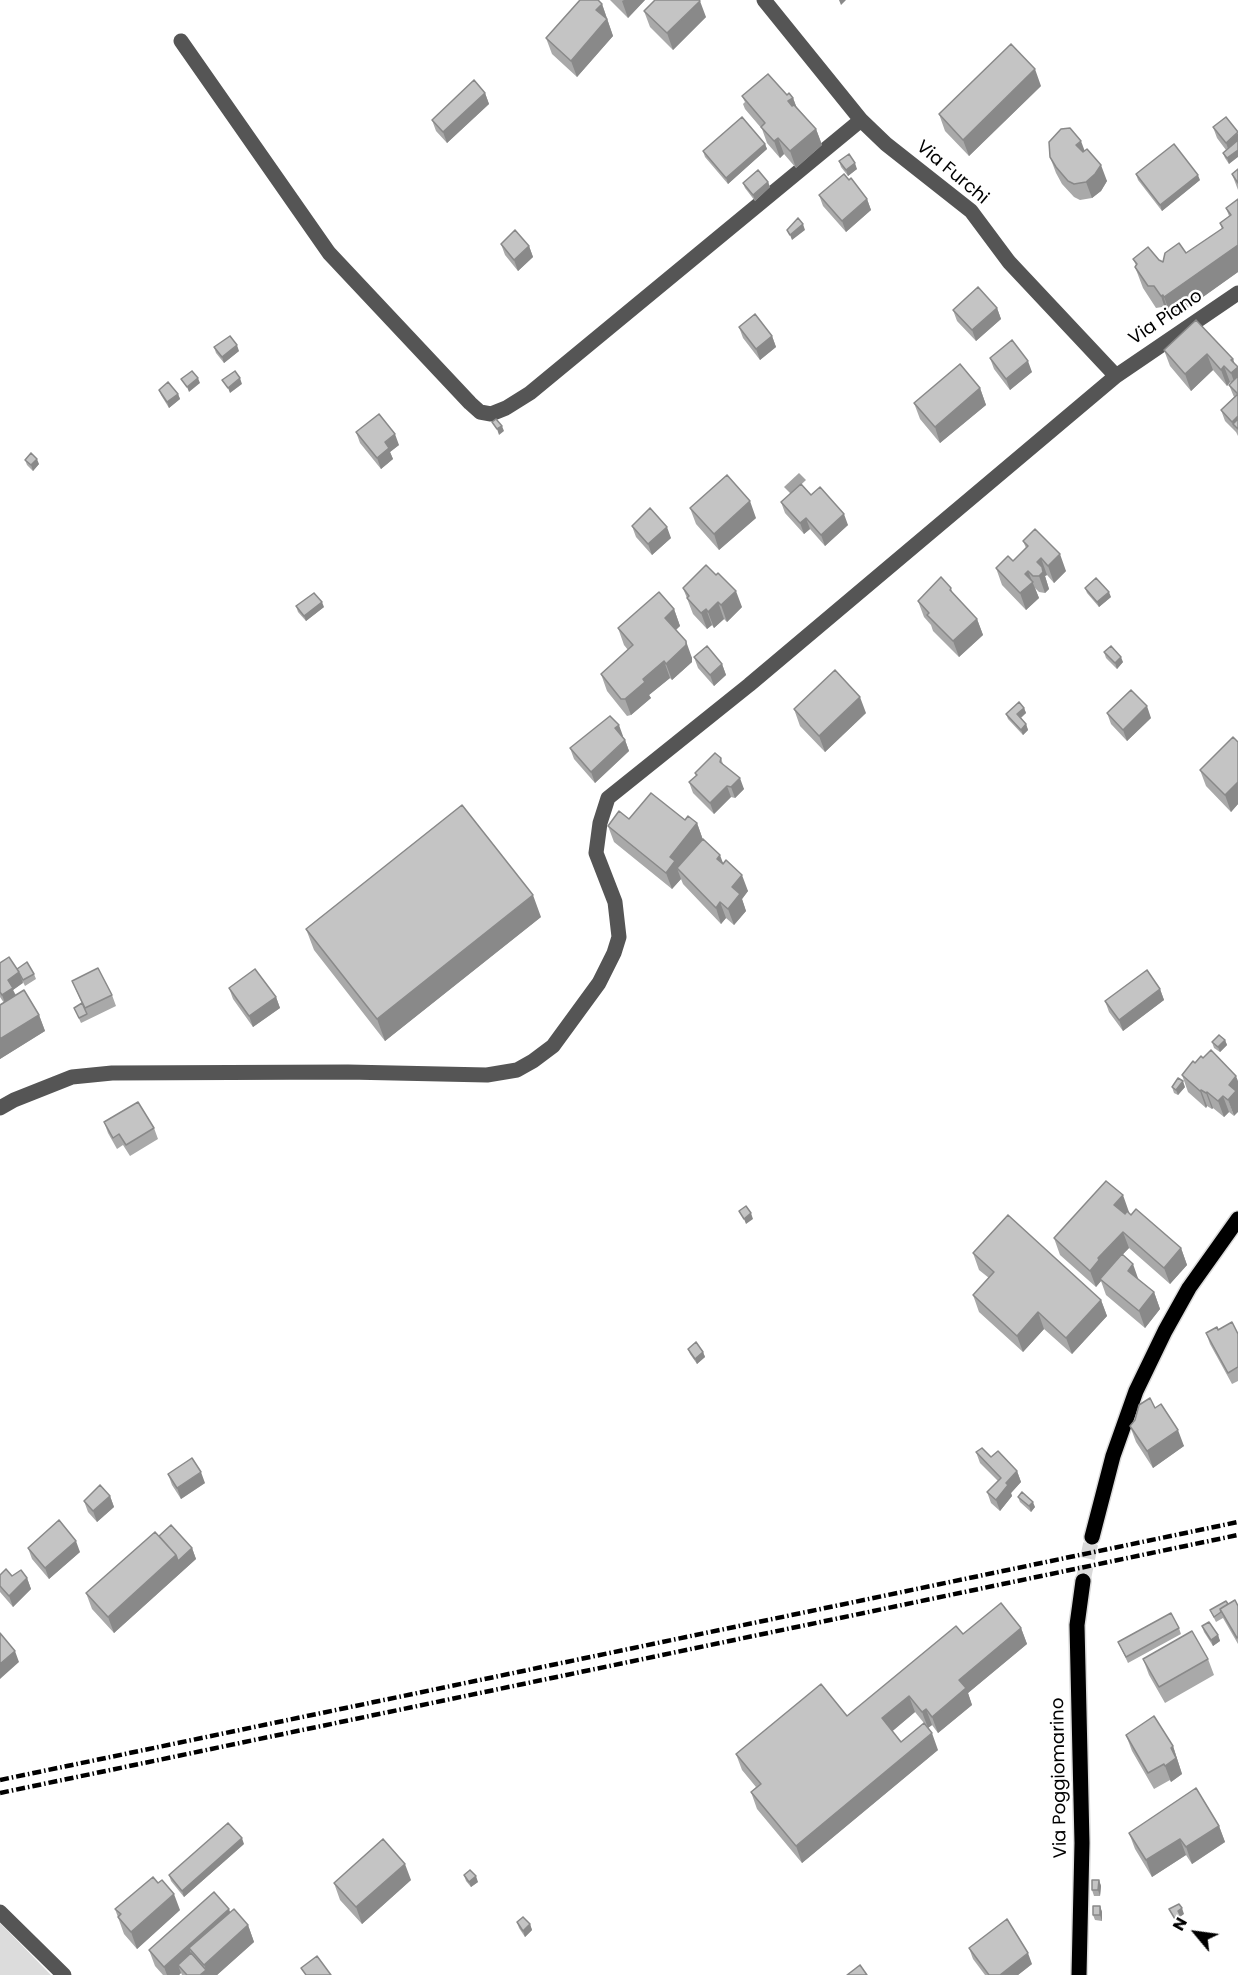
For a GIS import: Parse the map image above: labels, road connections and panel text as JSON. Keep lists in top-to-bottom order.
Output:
{
  "streets": {
    "main road": ["Via Poggiomarino"],
    "street": ["Via Furchi", "Via Piano"]
  },
  "crossings": [
    ["Via Furchi", "Via Piano"]
  ],
  "north": "top left"
}
